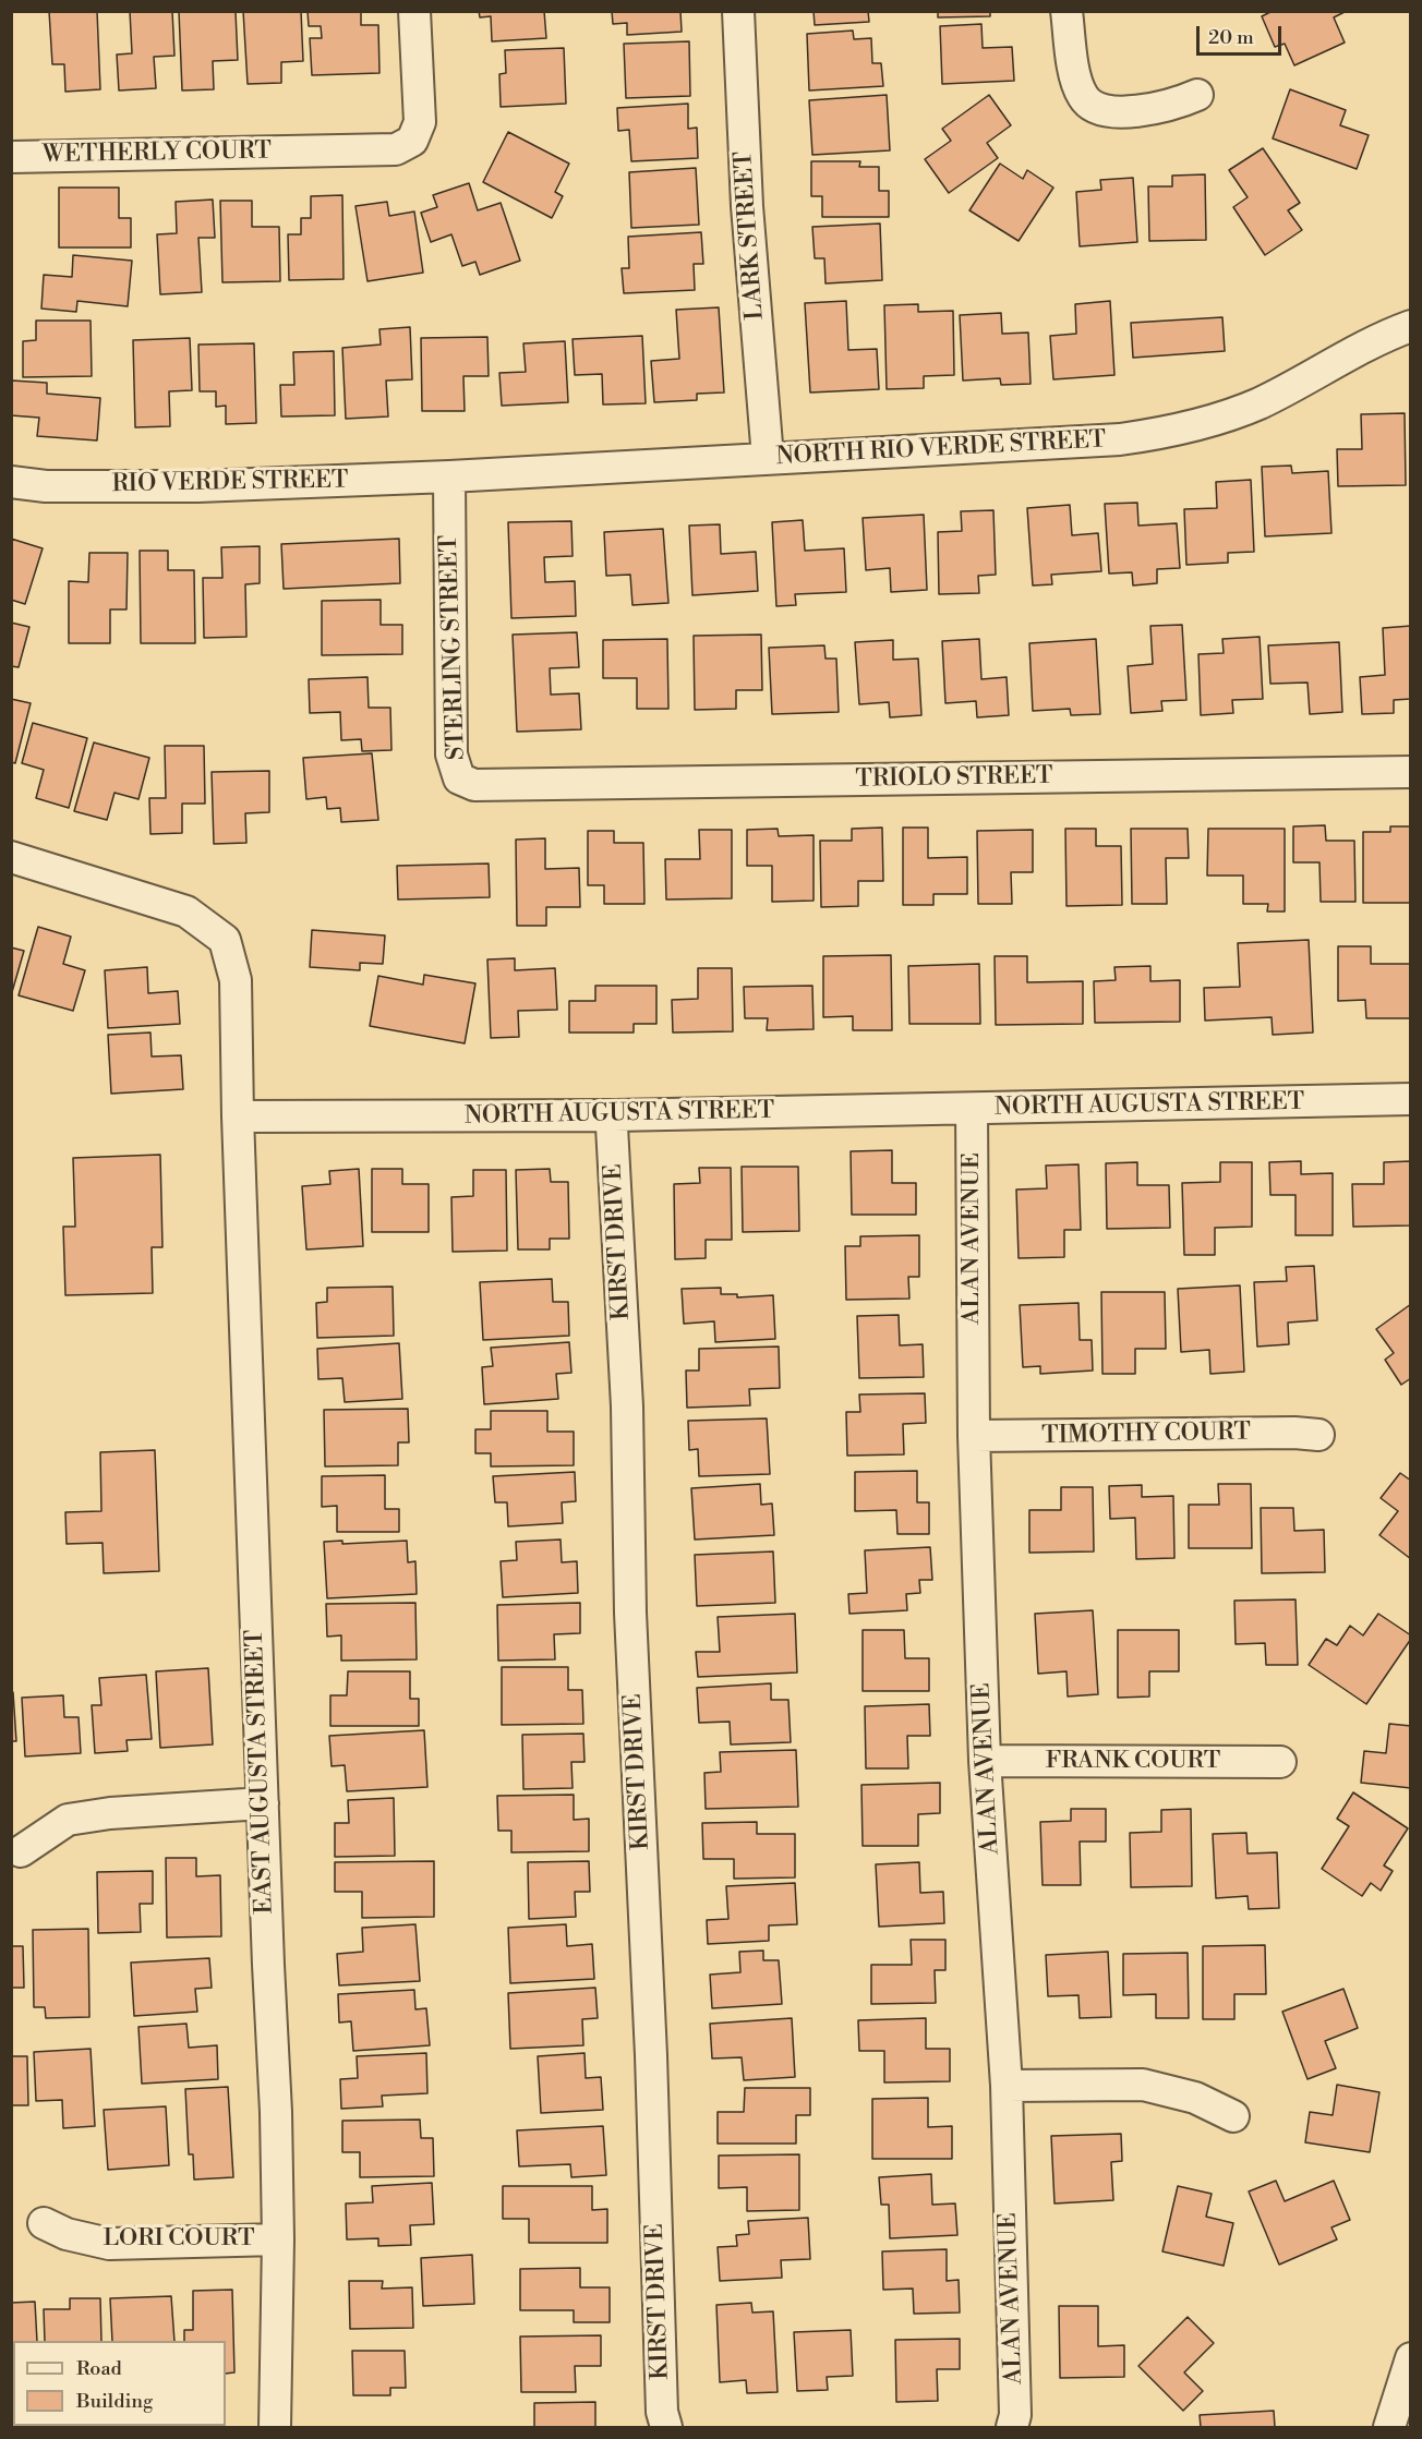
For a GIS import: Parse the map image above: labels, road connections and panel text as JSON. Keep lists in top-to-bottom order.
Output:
{
  "streets": {
    "street": [
      "WETHERLY COURT",
      "LARK STREET",
      "NORTH RIO VERDE STREET",
      "RIO VERDE STREET",
      "STERLING STREET",
      "TRIOLO STREET",
      "NORTH AUGUSTA STREET",
      "ALAN AVENUE",
      "KIRST DRIVE",
      "TIMOTHY COURT",
      "FRANK COURT",
      "EAST AUGUSTA STREET",
      "LORI COURT"
    ]
  },
  "crossings": [
    ["LARK STREET", "NORTH RIO VERDE STREET"],
    ["NORTH RIO VERDE STREET", "RIO VERDE STREET"],
    ["NORTH RIO VERDE STREET", "STERLING STREET"],
    ["RIO VERDE STREET", "STERLING STREET"],
    ["STERLING STREET", "TRIOLO STREET"],
    ["NORTH AUGUSTA STREET", "ALAN AVENUE"],
    ["NORTH AUGUSTA STREET", "KIRST DRIVE"],
    ["NORTH AUGUSTA STREET", "EAST AUGUSTA STREET"],
    ["ALAN AVENUE", "TIMOTHY COURT"],
    ["ALAN AVENUE", "FRANK COURT"],
    ["EAST AUGUSTA STREET", "LORI COURT"]
  ],
  "legend": ["Road", "Building"],
  "scale_bar": "20 m"
}
